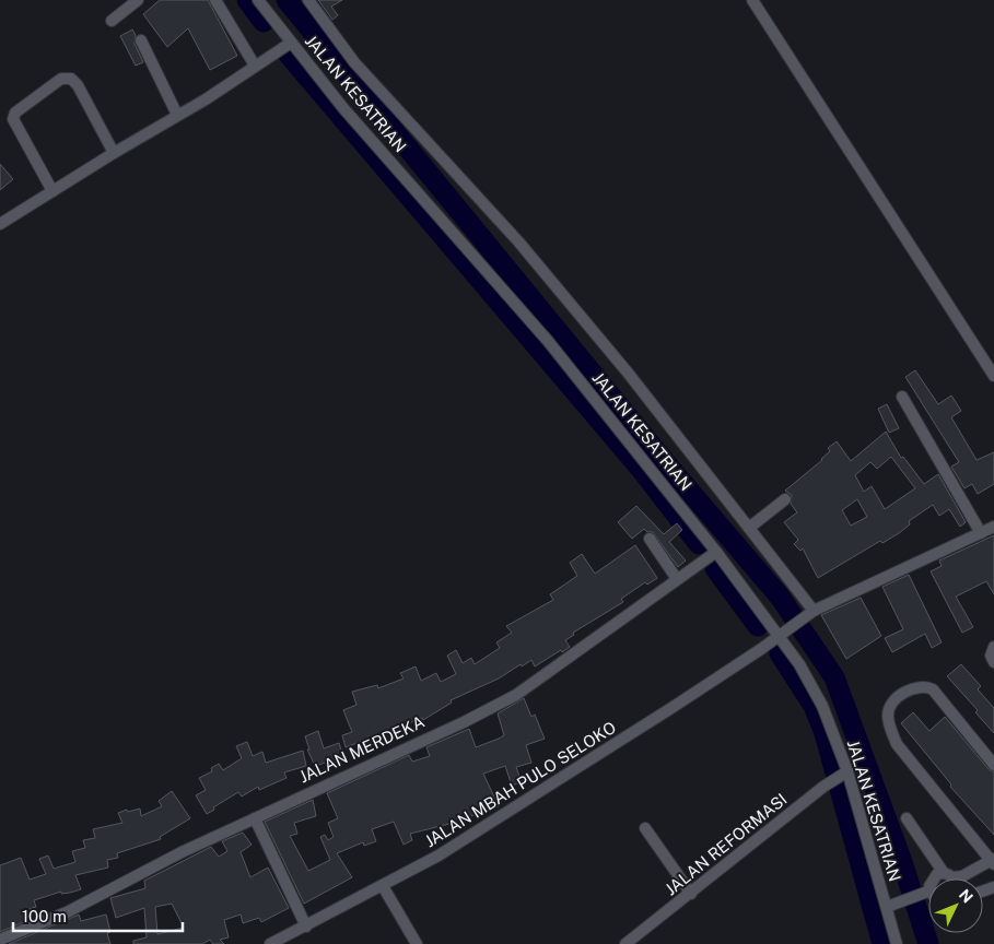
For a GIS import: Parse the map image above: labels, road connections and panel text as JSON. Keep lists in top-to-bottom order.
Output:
{
  "streets": {
    "street": [
      "JALAN KESATRIAN",
      "JALAN MERDEKA",
      "JALAN MBAH PULO SELOKO",
      "JALAN REFORMASI"
    ]
  },
  "crossings": [
    ["JALAN KESATRIAN", "JALAN MERDEKA"],
    ["JALAN KESATRIAN", "JALAN MBAH PULO SELOKO"],
    ["JALAN KESATRIAN", "JALAN REFORMASI"]
  ],
  "scale_bar": "100 m",
  "north": "top right"
}
